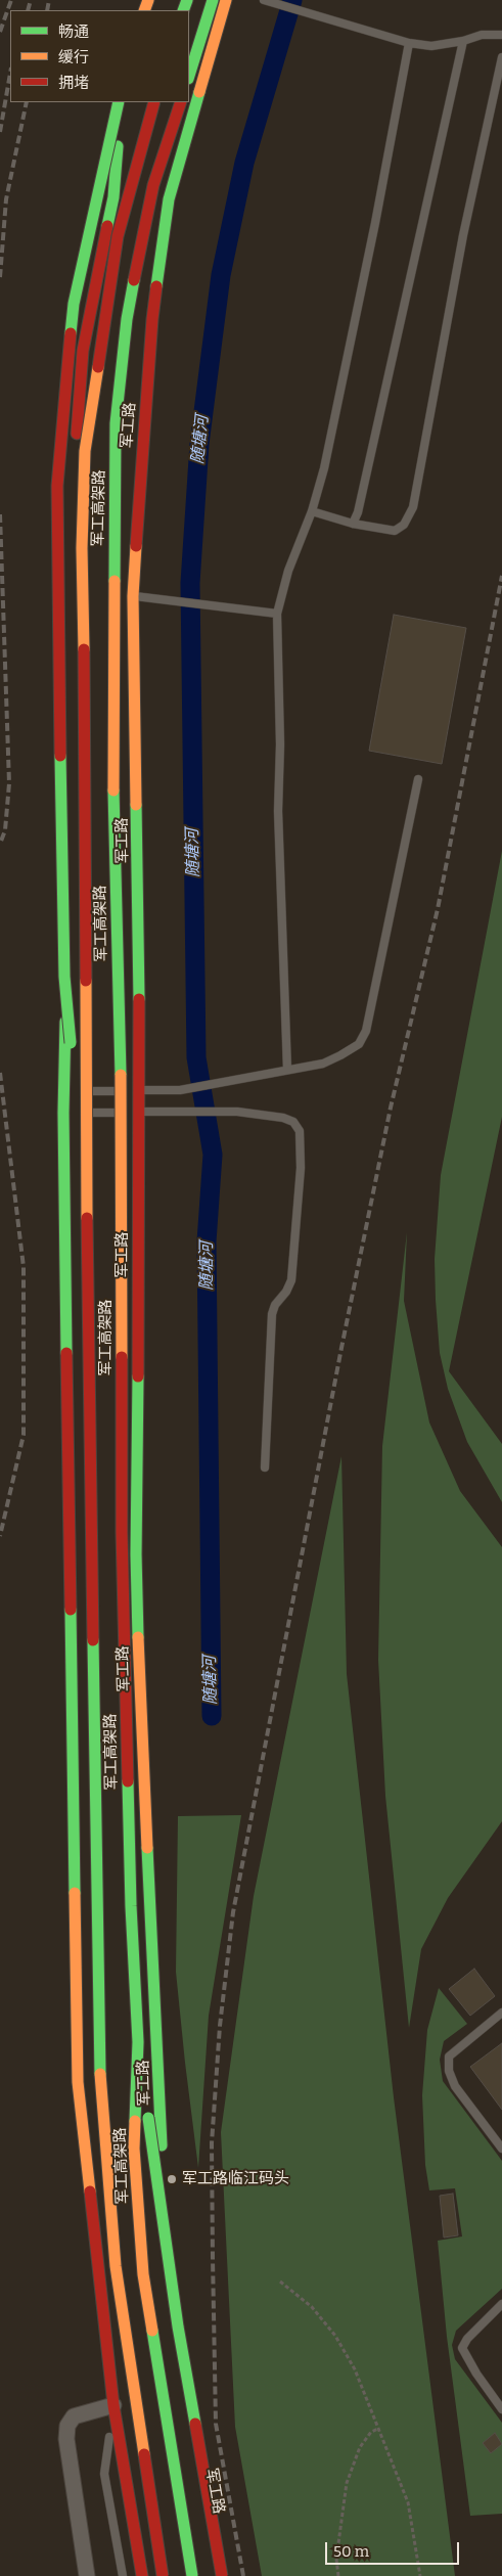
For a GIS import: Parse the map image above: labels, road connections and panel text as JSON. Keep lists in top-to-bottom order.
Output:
{
  "streets": {
    "main road": ["军工路", "军工高架路"]
  },
  "water": ["随塘河"],
  "places": ["军工路临江码头"],
  "legend": ["畅通", "缓行", "拥堵"],
  "scale_bar": "50 m"
}
